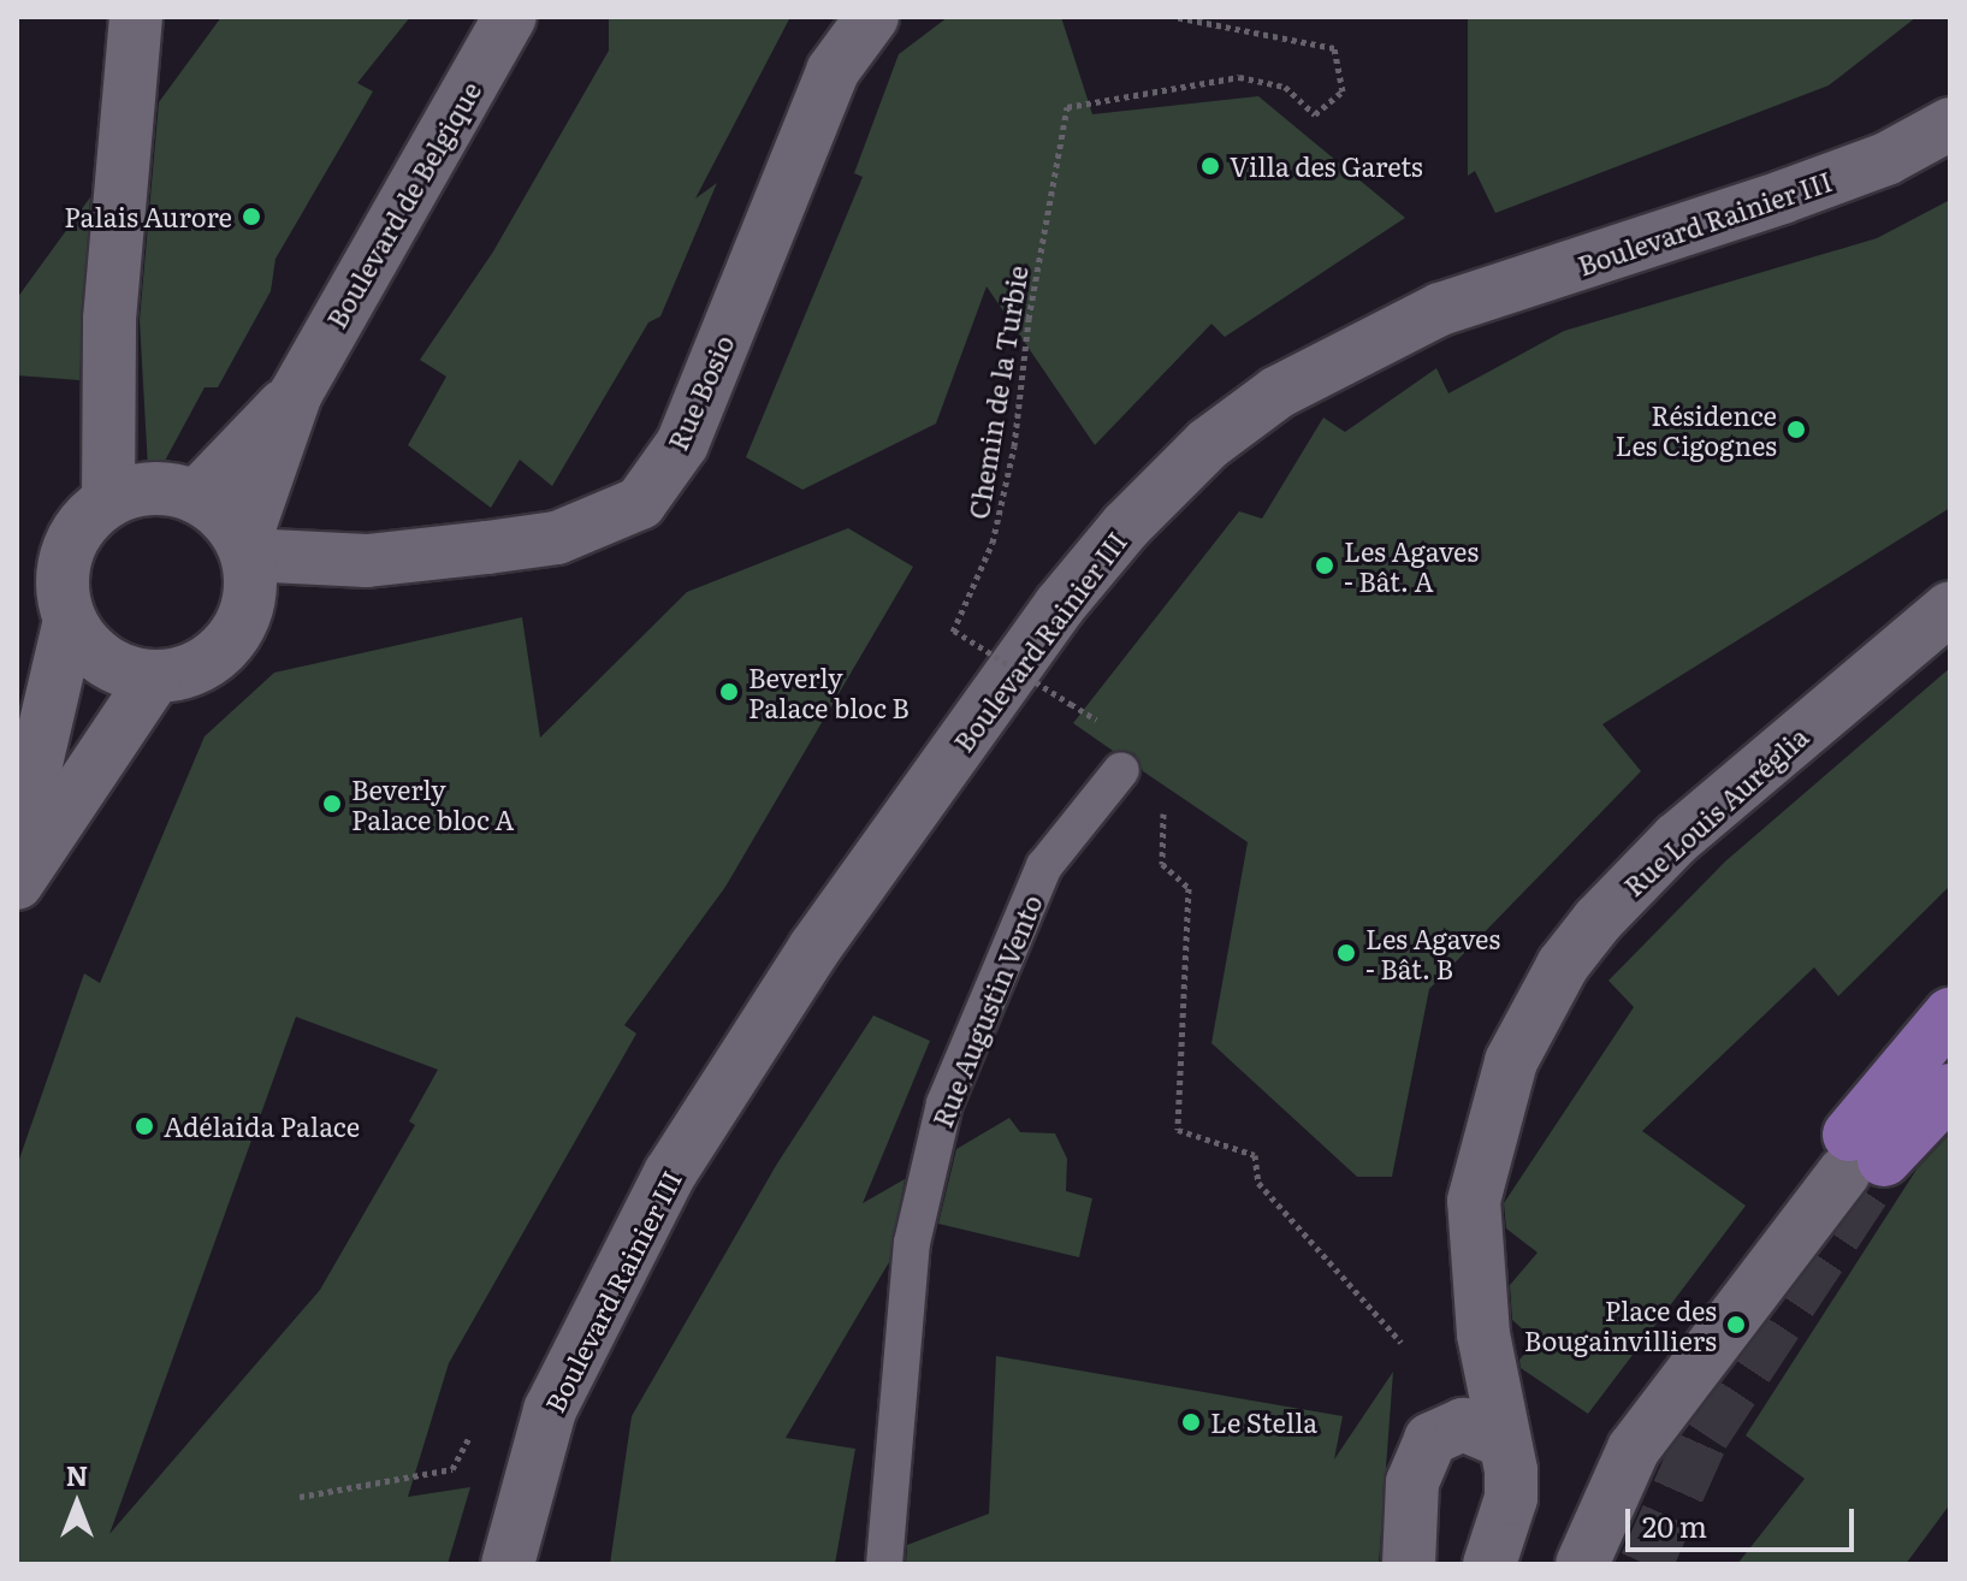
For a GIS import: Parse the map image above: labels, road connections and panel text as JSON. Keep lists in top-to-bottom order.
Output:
{
  "streets": {
    "street": [
      "Boulevard de Belgique",
      "Boulevard Rainier III",
      "Rue Bosio",
      "Rue Louis Auréglia"
    ],
    "lane": ["Rue Augustin Vento"],
    "path": ["Chemin de la Turbie"]
  },
  "crossings": [
    ["Boulevard de Belgique", "Rue Bosio"]
  ],
  "places": [
    "Villa des Garets",
    "Palais Aurore",
    "Résidence Les Cigognes",
    "Les Agaves - Bât. A",
    "Beverly Palace bloc B",
    "Beverly Palace bloc A",
    "Les Agaves - Bât. B",
    "Adélaida Palace",
    "Place des Bougainvilliers",
    "Le Stella"
  ],
  "scale_bar": "20 m",
  "north": "top"
}
